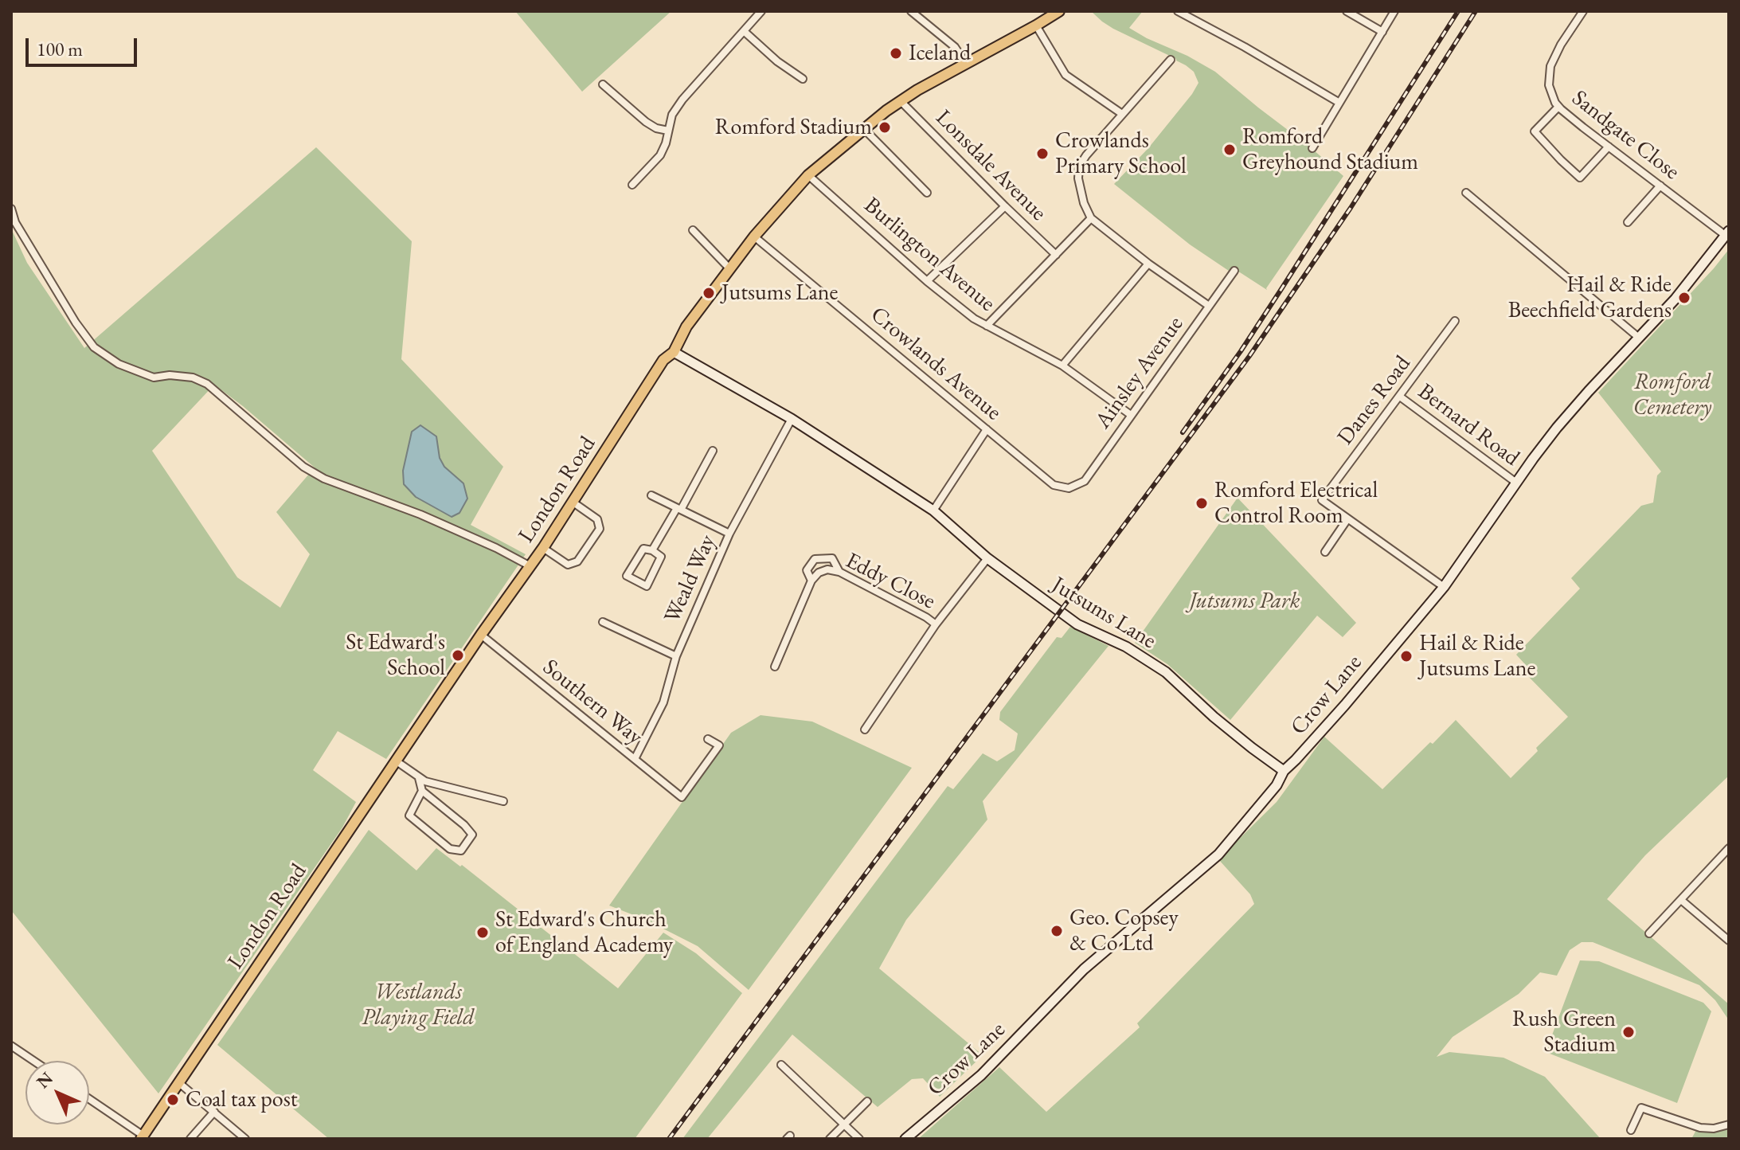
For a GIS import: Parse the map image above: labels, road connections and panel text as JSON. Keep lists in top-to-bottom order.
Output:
{
  "streets": {
    "main road": ["London Road"],
    "street": [
      "Sandgate Close",
      "Lonsdale Avenue",
      "Burlington Avenue",
      "Crowlands Avenue",
      "Ainsley Avenue",
      "Danes Road",
      "Bernard Road",
      "Weald Way",
      "Eddy Close",
      "Jutsums Lane",
      "Crow Lane",
      "Southern Way"
    ]
  },
  "crossings": [
    ["Sandgate Close", "Crow Lane"],
    ["Lonsdale Avenue", "London Road"],
    ["Burlington Avenue", "Ainsley Avenue"],
    ["Burlington Avenue", "London Road"],
    ["Crowlands Avenue", "Ainsley Avenue"],
    ["Crowlands Avenue", "London Road"],
    ["Danes Road", "Bernard Road"],
    ["Bernard Road", "Crow Lane"],
    ["London Road", "Jutsums Lane"],
    ["London Road", "Southern Way"],
    ["Weald Way", "Jutsums Lane"],
    ["Weald Way", "Southern Way"],
    ["Jutsums Lane", "Crow Lane"]
  ],
  "parks": ["Romford Cemetery", "Jutsums Park", "Westlands Playing Field"],
  "places": [
    "Iceland",
    "Romford Stadium",
    "Romford Greyhound Stadium",
    "Crowlands Primary School",
    "Jutsums Lane",
    "Hail & Ride Beechfield Gardens",
    "Romford Electrical Control Room",
    "St Edward's School",
    "Hail & Ride Jutsums Lane",
    "Geo. Copsey & Co Ltd",
    "St Edward's Church of England Academy",
    "Rush Green Stadium",
    "Coal tax post"
  ],
  "scale_bar": "100 m",
  "north": "top left"
}
